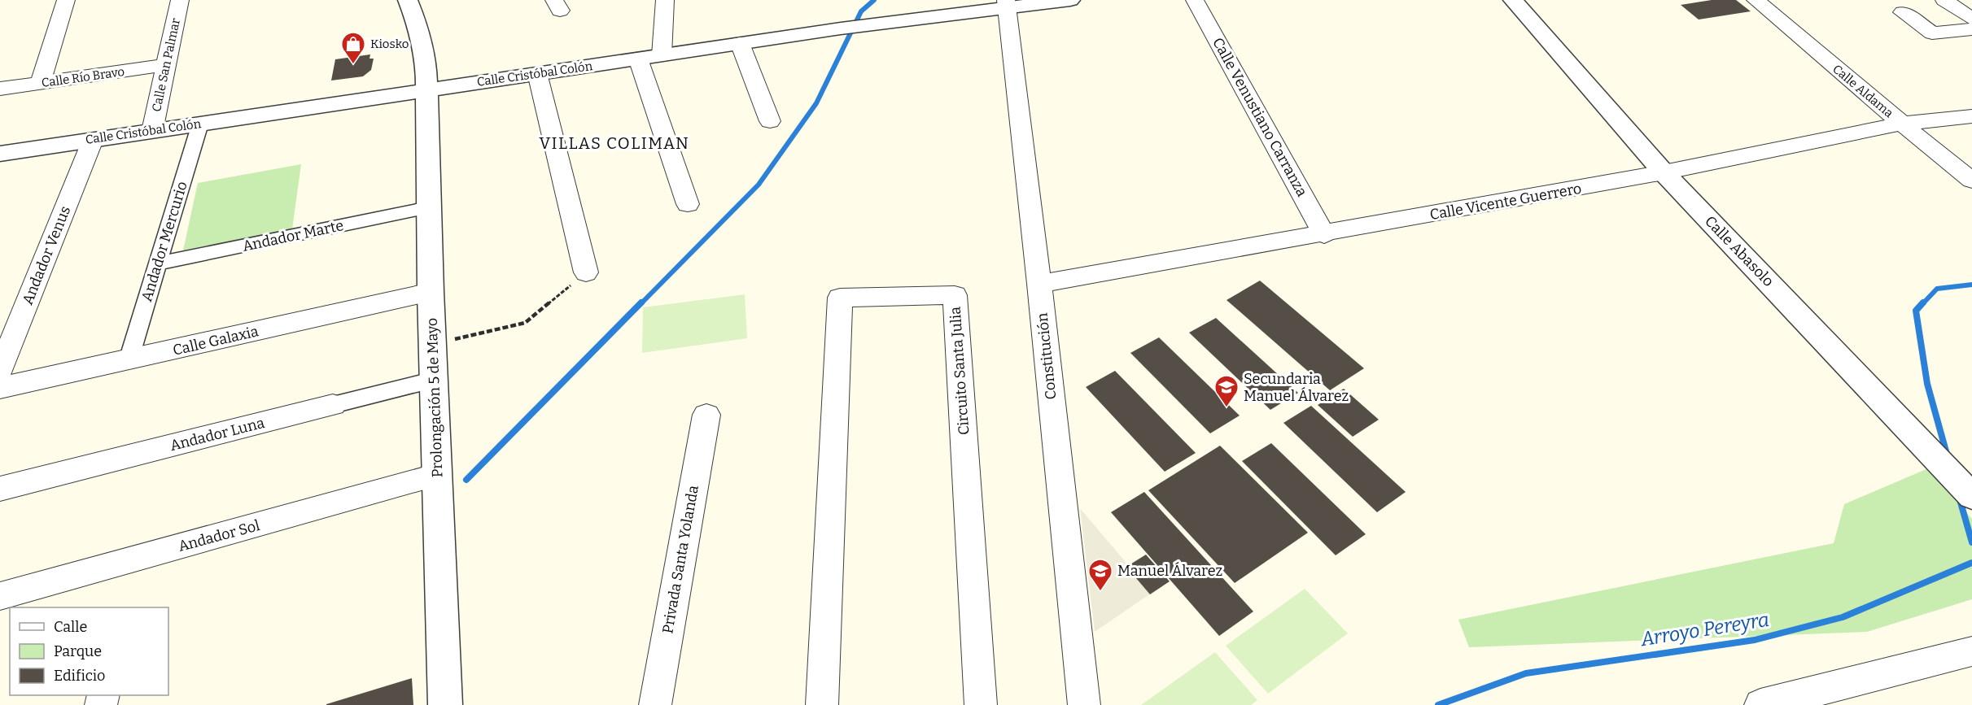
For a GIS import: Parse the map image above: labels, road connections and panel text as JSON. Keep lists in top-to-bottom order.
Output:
{
  "streets": {
    "street": [
      "Calle San Palmar",
      "Calle Cristóbal Colón",
      "Calle Río Bravo",
      "Calle Aldama",
      "Calle Venustiano Carranza",
      "Calle Vicente Guerrero",
      "Andador Marte",
      "Andador Mercurio",
      "Calle Abasolo",
      "Andador Venus",
      "Calle Galaxia",
      "Constitución",
      "Circuito Santa Julia",
      "Prolongación 5 de Mayo",
      "Andador Luna",
      "Andador Sol",
      "Privada Santa Yolanda"
    ]
  },
  "crossings": [
    ["Calle San Palmar", "Calle Cristóbal Colón"],
    ["Calle San Palmar", "Calle Río Bravo"],
    ["Calle Cristóbal Colón", "Andador Mercurio"],
    ["Calle Cristóbal Colón", "Andador Venus"],
    ["Calle Cristóbal Colón", "Constitución"],
    ["Calle Cristóbal Colón", "Prolongación 5 de Mayo"],
    ["Calle Aldama", "Calle Vicente Guerrero"],
    ["Calle Venustiano Carranza", "Calle Vicente Guerrero"],
    ["Calle Vicente Guerrero", "Calle Abasolo"],
    ["Calle Vicente Guerrero", "Constitución"],
    ["Andador Marte", "Andador Mercurio"],
    ["Andador Marte", "Prolongación 5 de Mayo"],
    ["Andador Mercurio", "Calle Galaxia"],
    ["Calle Galaxia", "Prolongación 5 de Mayo"],
    ["Prolongación 5 de Mayo", "Andador Luna"],
    ["Prolongación 5 de Mayo", "Andador Sol"]
  ],
  "districts": ["VILLAS COLIMAN"],
  "water": ["Arroyo Pereyra"],
  "places": {
    "shop": ["Kiosko"],
    "school or university": ["Secundaria Manuel Álvarez", "Manuel Álvarez"]
  },
  "legend": ["Calle", "Parque", "Edificio"]
}
